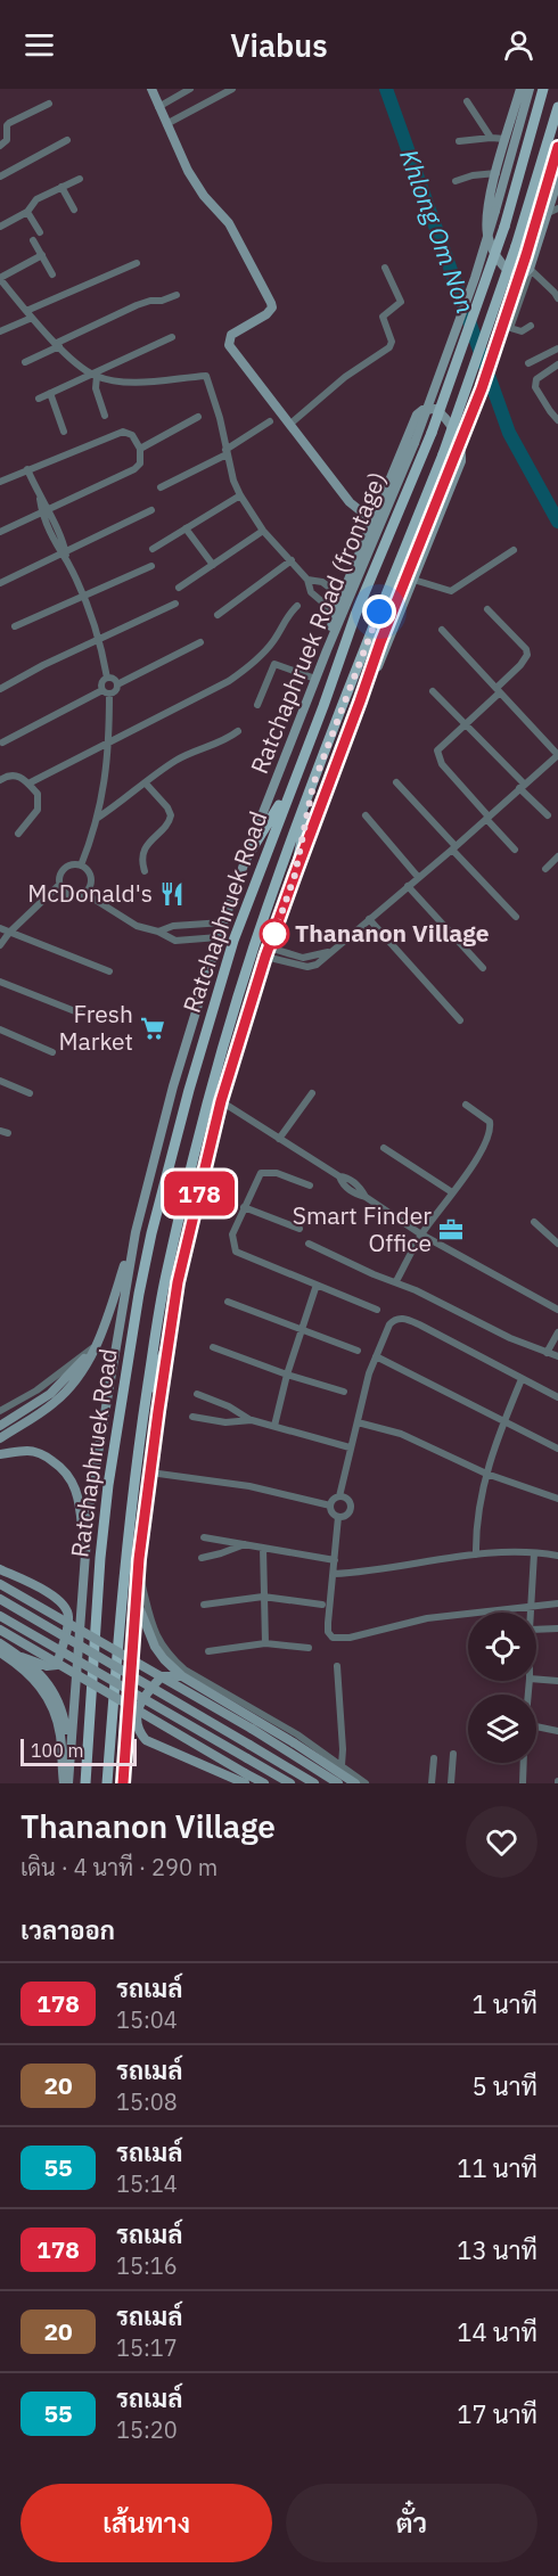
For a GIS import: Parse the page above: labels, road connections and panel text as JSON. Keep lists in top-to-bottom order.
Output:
{
  "streets": {
    "main road": ["Ratchaphruek Road (frontage)", "Ratchaphruek Road"]
  },
  "water": ["Khlong Om Non"],
  "places": {
    "restaurant": ["McDonald's"],
    "other": ["Thananon Village"],
    "supermarket": ["Fresh Market"],
    "office": ["Smart Finder Office"]
  },
  "lines": ["bus line 178"],
  "scale_bar": "100 m",
  "page": {
    "header": "Viabus",
    "on_map": "178",
    "scale": "100 m",
    "heading": [
      ["Thananon Village", "เดิน · 4 นาที · 290 m"],
      "เวลาออก"
    ],
    "list": [
      {
        "mark": "178",
        "name": "รถเมล์",
        "note": "15:04",
        "value": "1 นาที"
      },
      {
        "mark": "20",
        "name": "รถเมล์",
        "note": "15:08",
        "value": "5 นาที"
      },
      {
        "mark": "55",
        "name": "รถเมล์",
        "note": "15:14",
        "value": "11 นาที"
      },
      {
        "mark": "178",
        "name": "รถเมล์",
        "note": "15:16",
        "value": "13 นาที"
      },
      {
        "mark": "20",
        "name": "รถเมล์",
        "note": "15:17",
        "value": "14 นาที"
      },
      {
        "mark": "55",
        "name": "รถเมล์",
        "note": "15:20",
        "value": "17 นาที"
      }
    ],
    "buttons": ["เส้นทาง", "ตั๋ว"]
  }
}
